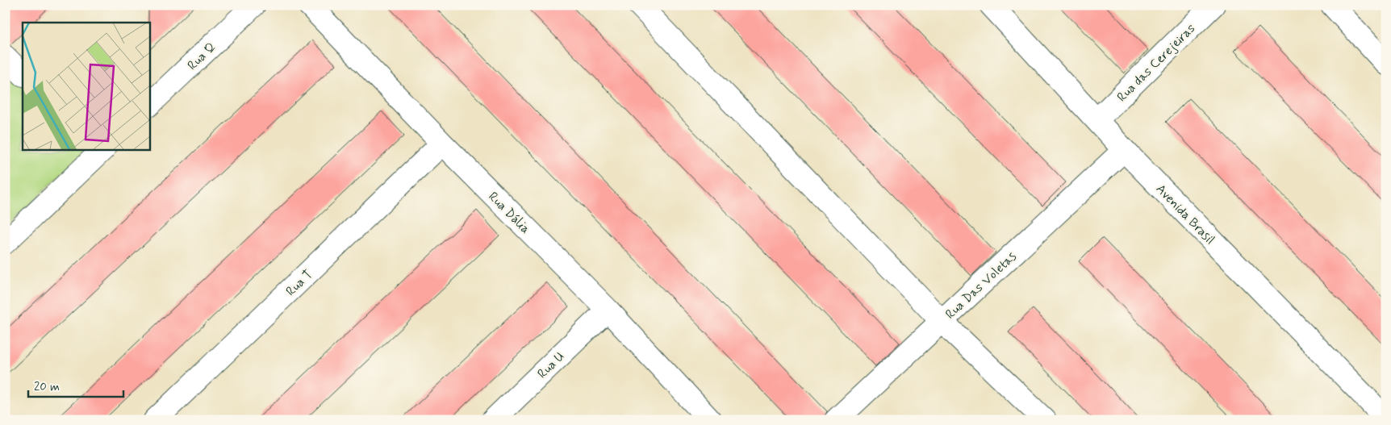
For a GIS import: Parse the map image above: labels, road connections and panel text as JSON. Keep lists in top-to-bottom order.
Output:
{
  "streets": {
    "street": [
      "Rua Q",
      "Rua das Cerejeiras",
      "Rua Dália",
      "Avenida Brasil",
      "Rua T",
      "Rua Das Voletas",
      "Rua U"
    ]
  },
  "crossings": [
    ["Rua das Cerejeiras", "Avenida Brasil"],
    ["Rua Dália", "Rua T"],
    ["Rua Dália", "Rua U"],
    ["Avenida Brasil", "Rua Das Voletas"]
  ],
  "scale_bar": "20 m"
}
